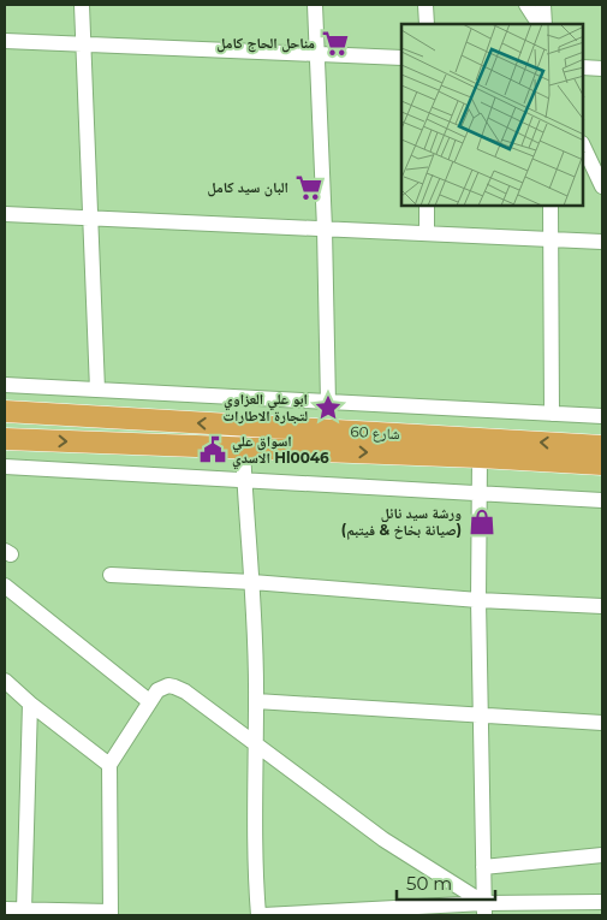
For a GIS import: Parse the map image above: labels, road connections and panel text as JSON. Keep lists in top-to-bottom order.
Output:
{
  "streets": {
    "highway": ["شارع 60"]
  },
  "places": {
    "supermarket": ["مناحل الحاج كامل", "البان سيد كامل"],
    "place": ["ابو علي العزاوي لتجارة الاطارات"],
    "public building": ["اسواق علي الاسدي Hl0046"],
    "shop": ["ورشة سيد نائل (صيانة بخاخ & فيتبم)"]
  },
  "scale_bar": "50 m"
}
